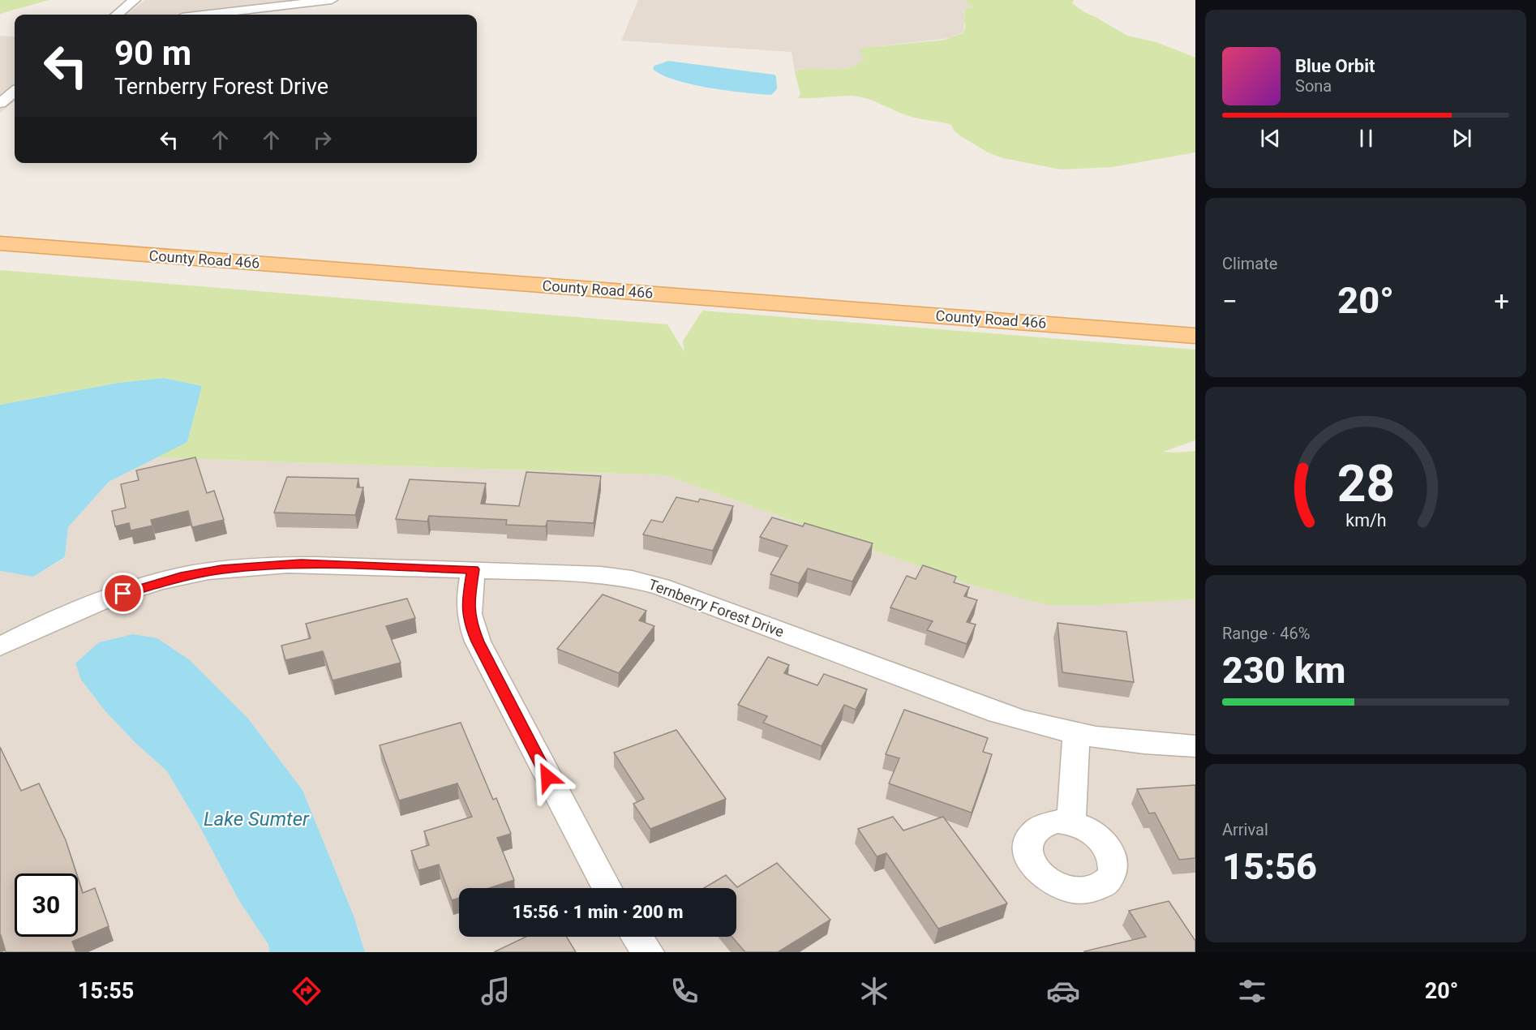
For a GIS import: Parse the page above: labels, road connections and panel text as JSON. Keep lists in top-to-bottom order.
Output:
{
  "streets": {
    "main road": ["County Road 466"],
    "street": ["Ternberry Forest Drive"]
  },
  "water": ["Lake Sumter"],
  "page": {
    "turn": ["90 m", "Ternberry Forest Drive"],
    "song": ["Blue Orbit", "Sona"],
    "tile": [
      "Climate",
      ["Range · 46%", "230 km"],
      ["Arrival", "15:56"]
    ],
    "heat": ["−", "20°", "+"],
    "limit": "30",
    "trip": "15:56 · 1 min · 200 m",
    "tabs": ["15:55", "20°"],
    "gauge": ["28", "km/h"]
  }
}
